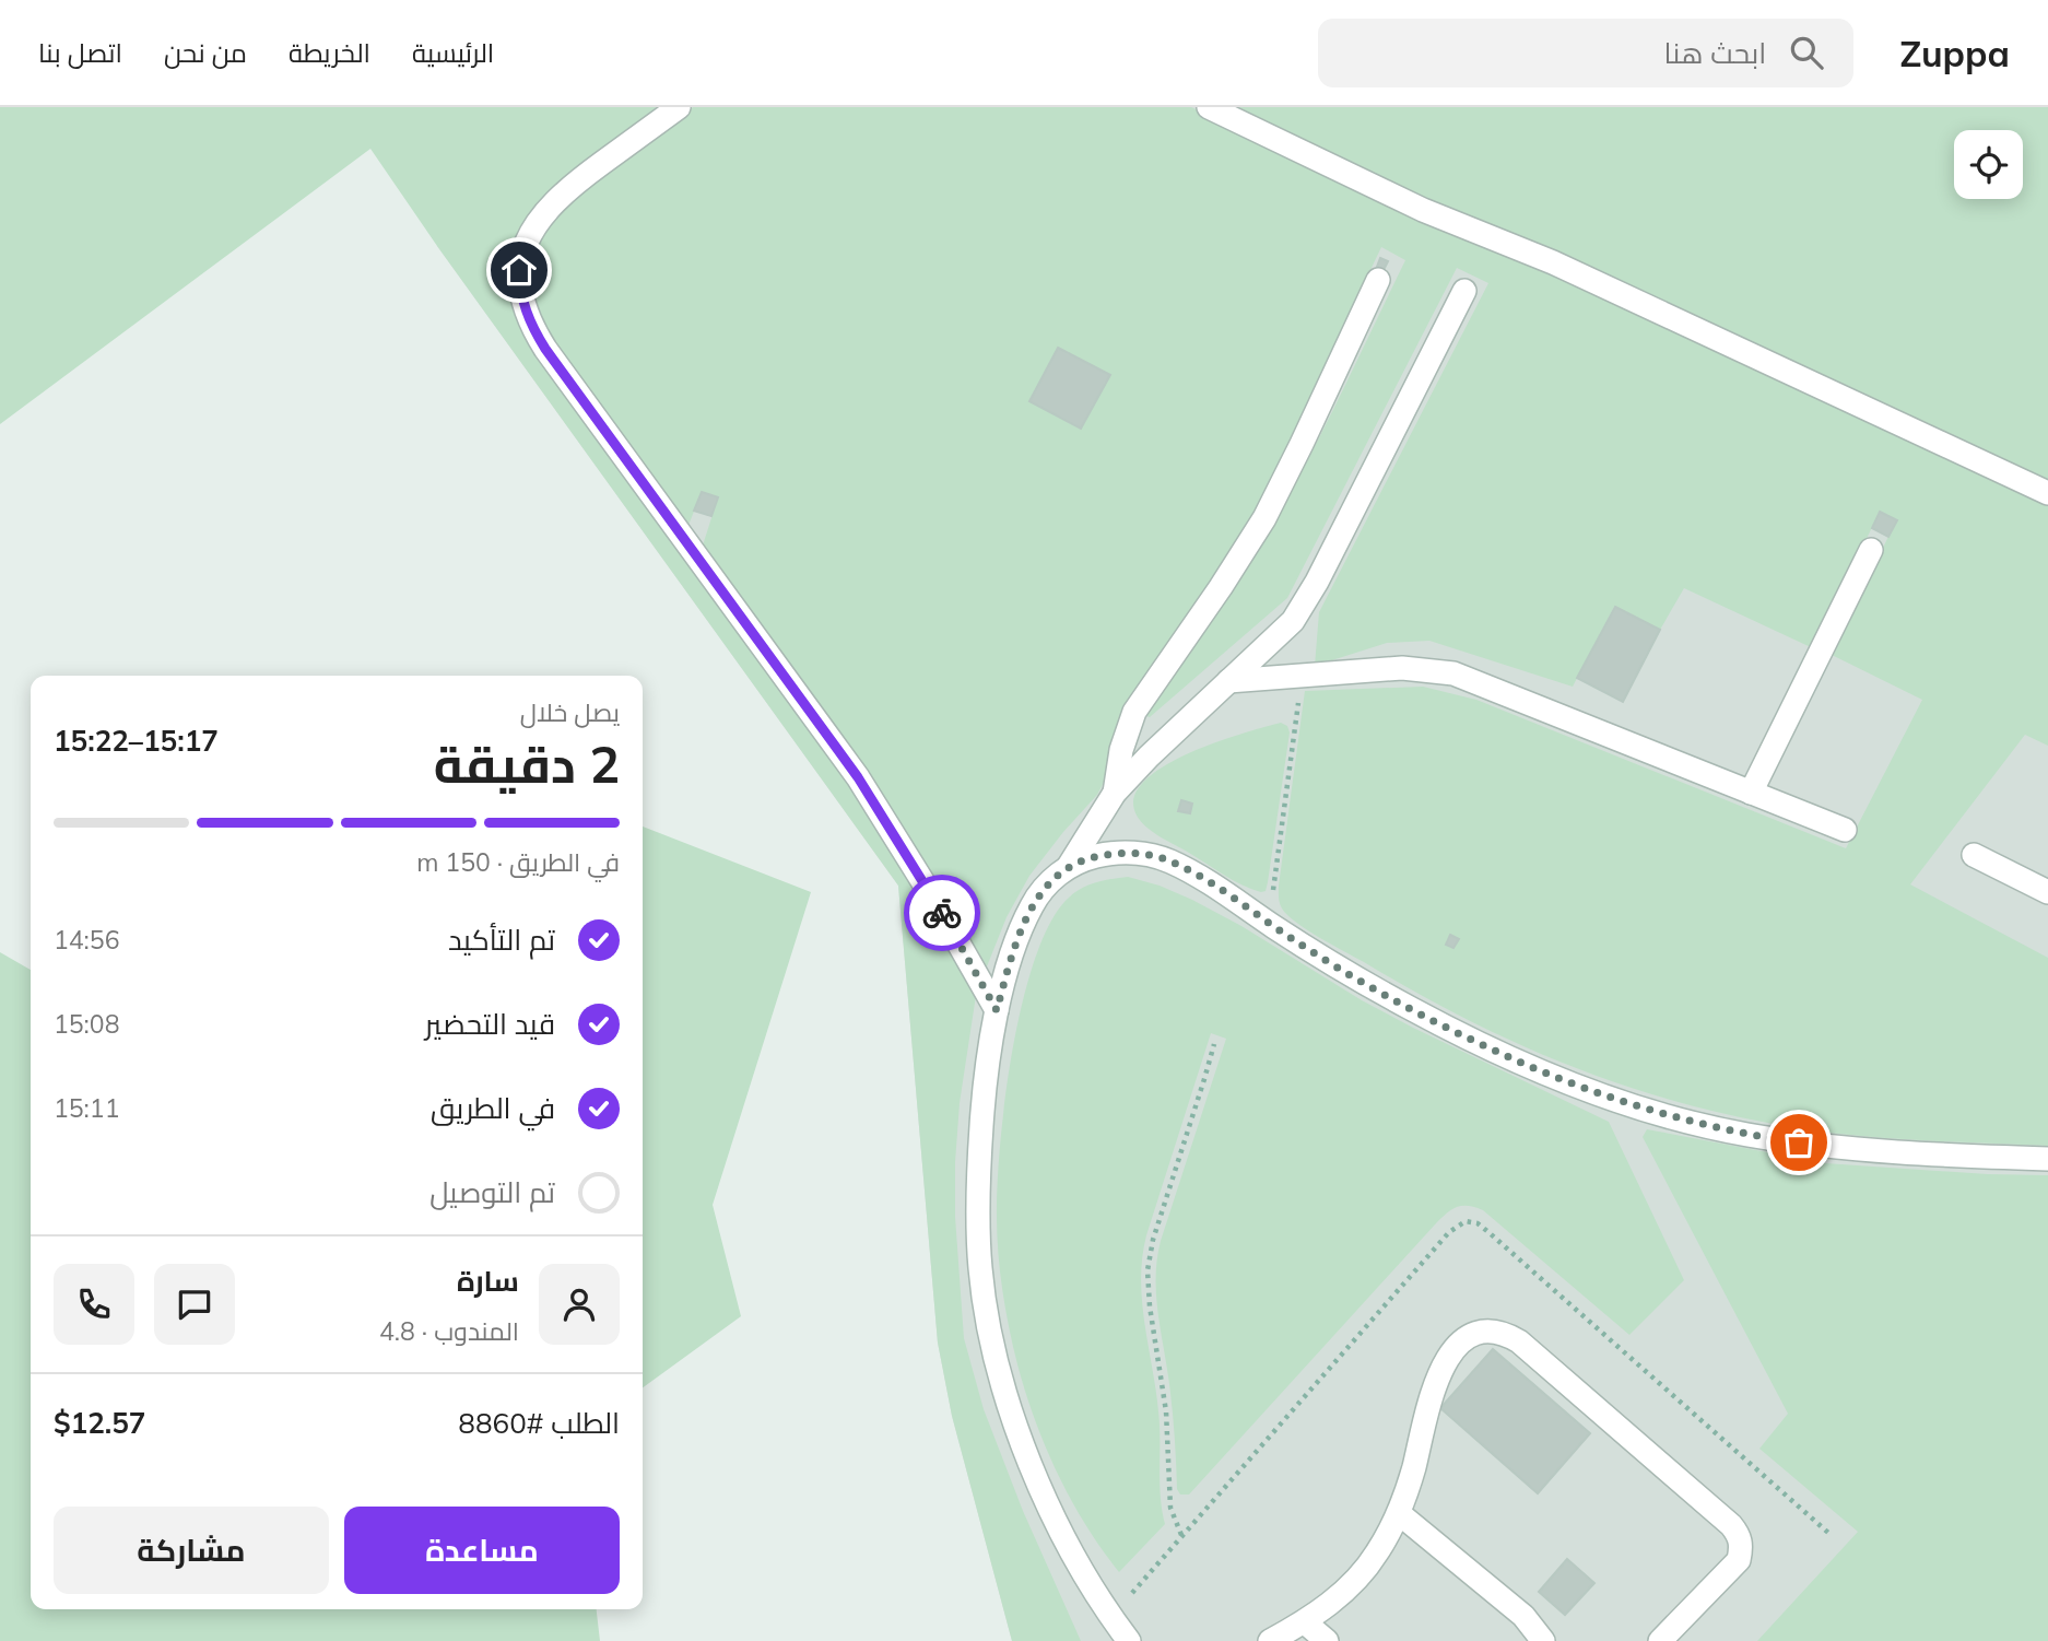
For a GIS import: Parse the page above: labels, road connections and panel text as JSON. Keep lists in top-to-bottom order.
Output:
{
  "page": {
    "header": "Zuppa",
    "search": "ابحث هنا",
    "nav": [
      "الرئيسية",
      "الخريطة",
      "من نحن",
      "اتصل بنا"
    ],
    "heading": ["2 دقيقة", "يصل خلال", "15:17–15:22"],
    "panel": [
      "سارة",
      "المندوب · 4.8",
      "الطلب #8860",
      "$12.57"
    ],
    "bar": "في الطريق · 150 m",
    "list": [
      ["تم التأكيد", "14:56"],
      ["قيد التحضير", "15:08"],
      ["في الطريق", "15:11"],
      "تم التوصيل"
    ],
    "buttons": ["مساعدة", "مشاركة"]
  }
}
